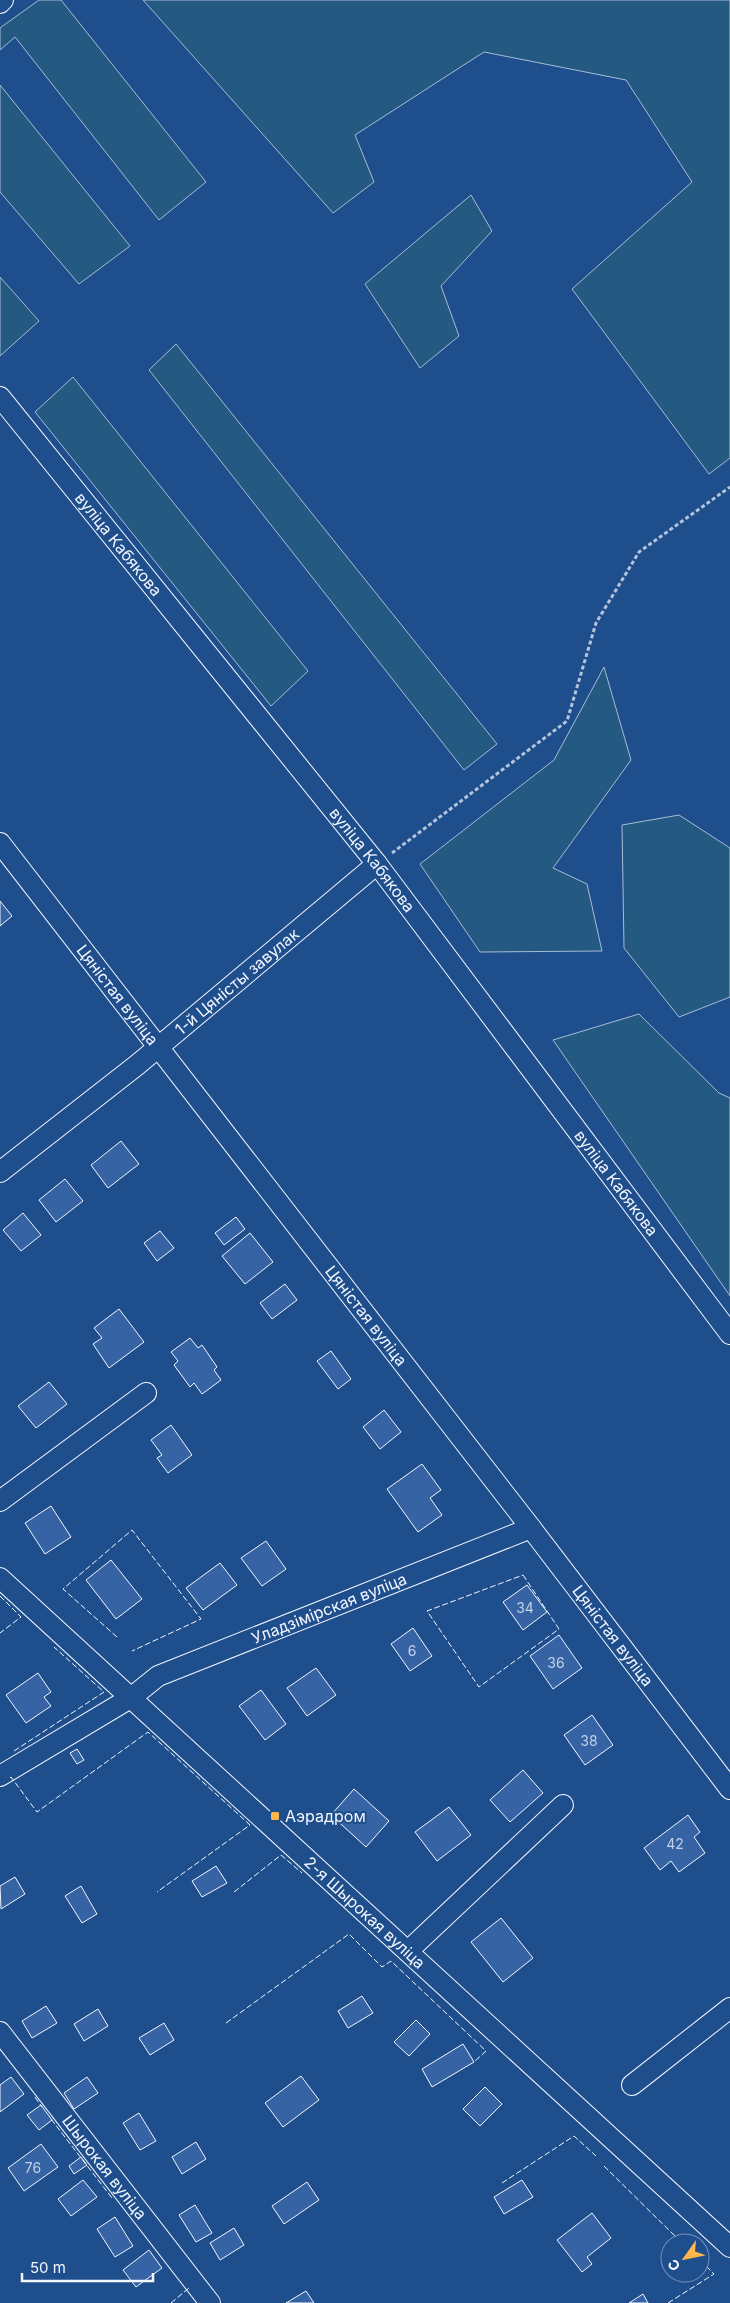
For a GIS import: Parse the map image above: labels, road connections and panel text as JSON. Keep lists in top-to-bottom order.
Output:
{
  "streets": {
    "street": [
      "вуліца Кабякова",
      "1-й Цяністы завулак",
      "Цяністая вуліца",
      "Уладзімірская вуліца",
      "2-я Шырокая вуліца",
      "Шырокая вуліца"
    ]
  },
  "crossings": [
    ["вуліца Кабякова", "1-й Цяністы завулак"],
    ["1-й Цяністы завулак", "Цяністая вуліца"],
    ["Цяністая вуліца", "Уладзімірская вуліца"],
    ["Уладзімірская вуліца", "2-я Шырокая вуліца"]
  ],
  "places": {
    "transit": ["Аэрадром"]
  },
  "house_numbers": [
    "34",
    "6",
    "36",
    "38",
    "42",
    "76"
  ],
  "scale_bar": "50 m",
  "north": "bottom left"
}
